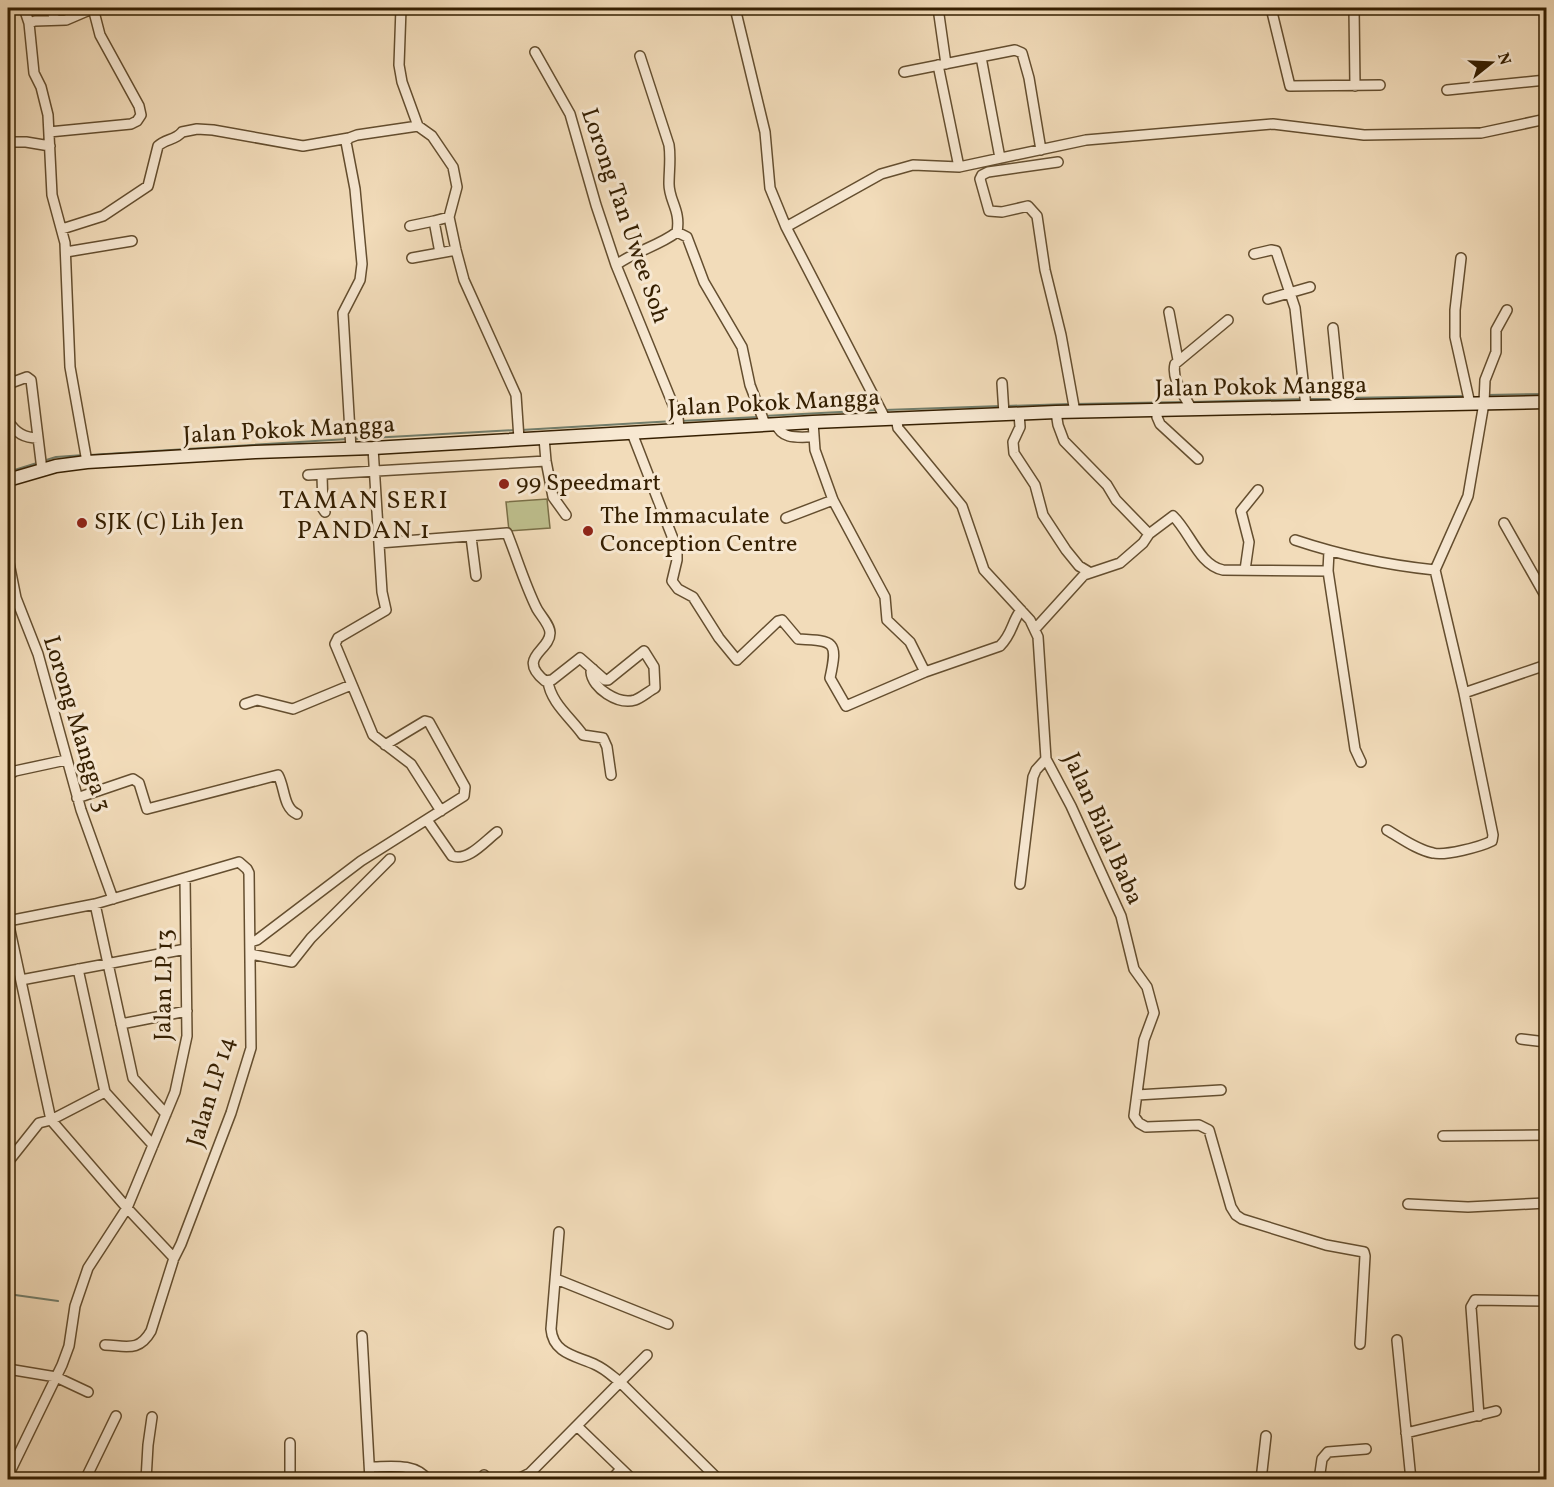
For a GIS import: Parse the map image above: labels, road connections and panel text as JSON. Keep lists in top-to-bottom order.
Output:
{
  "streets": {
    "main road": ["Jalan Pokok Mangga"],
    "street": [
      "Lorong Tan Uwee Soh",
      "Lorong Mangga 3",
      "Jalan Bilal Baba",
      "Jalan LP 13",
      "Jalan LP 14"
    ]
  },
  "crossings": [
    ["Lorong Tan Uwee Soh", "Jalan Pokok Mangga"],
    ["Jalan Pokok Mangga", "Jalan Bilal Baba"],
    ["Jalan LP 13", "Jalan LP 14"]
  ],
  "districts": ["TAMAN SERI PANDAN 1"],
  "places": ["99 Speedmart", "SJK (C) Lih Jen", "The Immaculate Conception Centre"],
  "north": "right"
}
